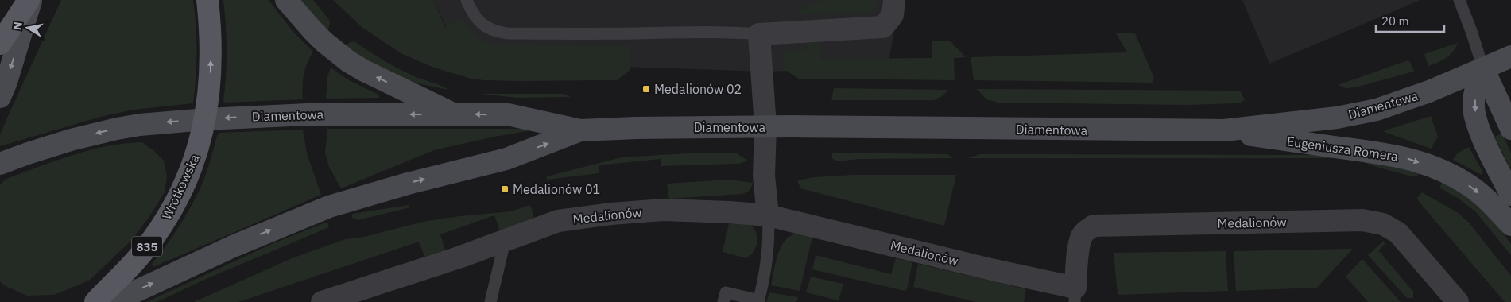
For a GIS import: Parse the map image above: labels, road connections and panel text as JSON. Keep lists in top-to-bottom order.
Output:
{
  "streets": {
    "main road": ["Wrotkowska", "835"],
    "street": ["Diamentowa", "Eugeniusza Romera", "Medalionów"]
  },
  "crossings": [
    ["Diamentowa", "Eugeniusza Romera"],
    ["Diamentowa", "Wrotkowska"]
  ],
  "one_way": ["Eugeniusza Romera", "Wrotkowska"],
  "places": {
    "transit": ["Medalionów 02", "Medalionów 01"]
  },
  "scale_bar": "20 m",
  "north": "left"
}
